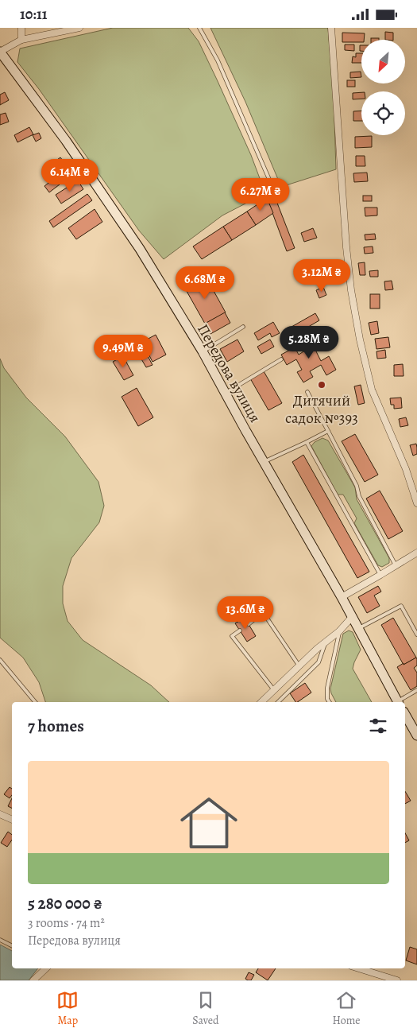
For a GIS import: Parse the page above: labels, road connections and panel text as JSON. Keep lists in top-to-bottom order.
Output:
{
  "streets": {
    "street": ["Передова вулиця"]
  },
  "places": ["Дитячий садок №393"],
  "north": "bottom left",
  "page": {
    "status": "10:11",
    "price": [
      "6.14M ₴",
      "6.27M ₴",
      "3.12M ₴",
      "6.68M ₴",
      "5.28M ₴",
      "9.49M ₴",
      "13.6M ₴"
    ],
    "heading": "7 homes",
    "list": [
      {
        "name": "5 280 000 ₴",
        "note": "3 rooms · 74 m² · Передова вулиця"
      }
    ],
    "tabs": ["Map", "Saved", "Home"]
  }
}
